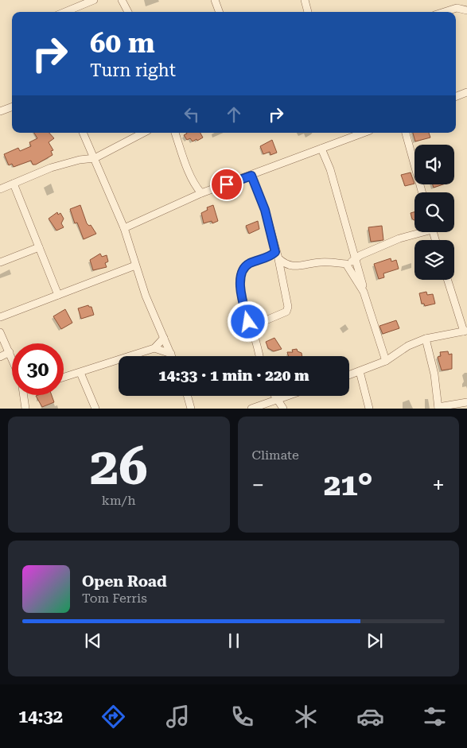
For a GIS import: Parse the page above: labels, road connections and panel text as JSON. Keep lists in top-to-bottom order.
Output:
{
  "page": {
    "turn": ["60 m", "Turn right"],
    "limit": "30",
    "trip": "14:33 · 1 min · 220 m",
    "tile": [
      ["26", "km/h"],
      "Climate"
    ],
    "heat": ["−", "21°", "+"],
    "song": ["Open Road", "Tom Ferris"],
    "tabs": "14:32"
  }
}
